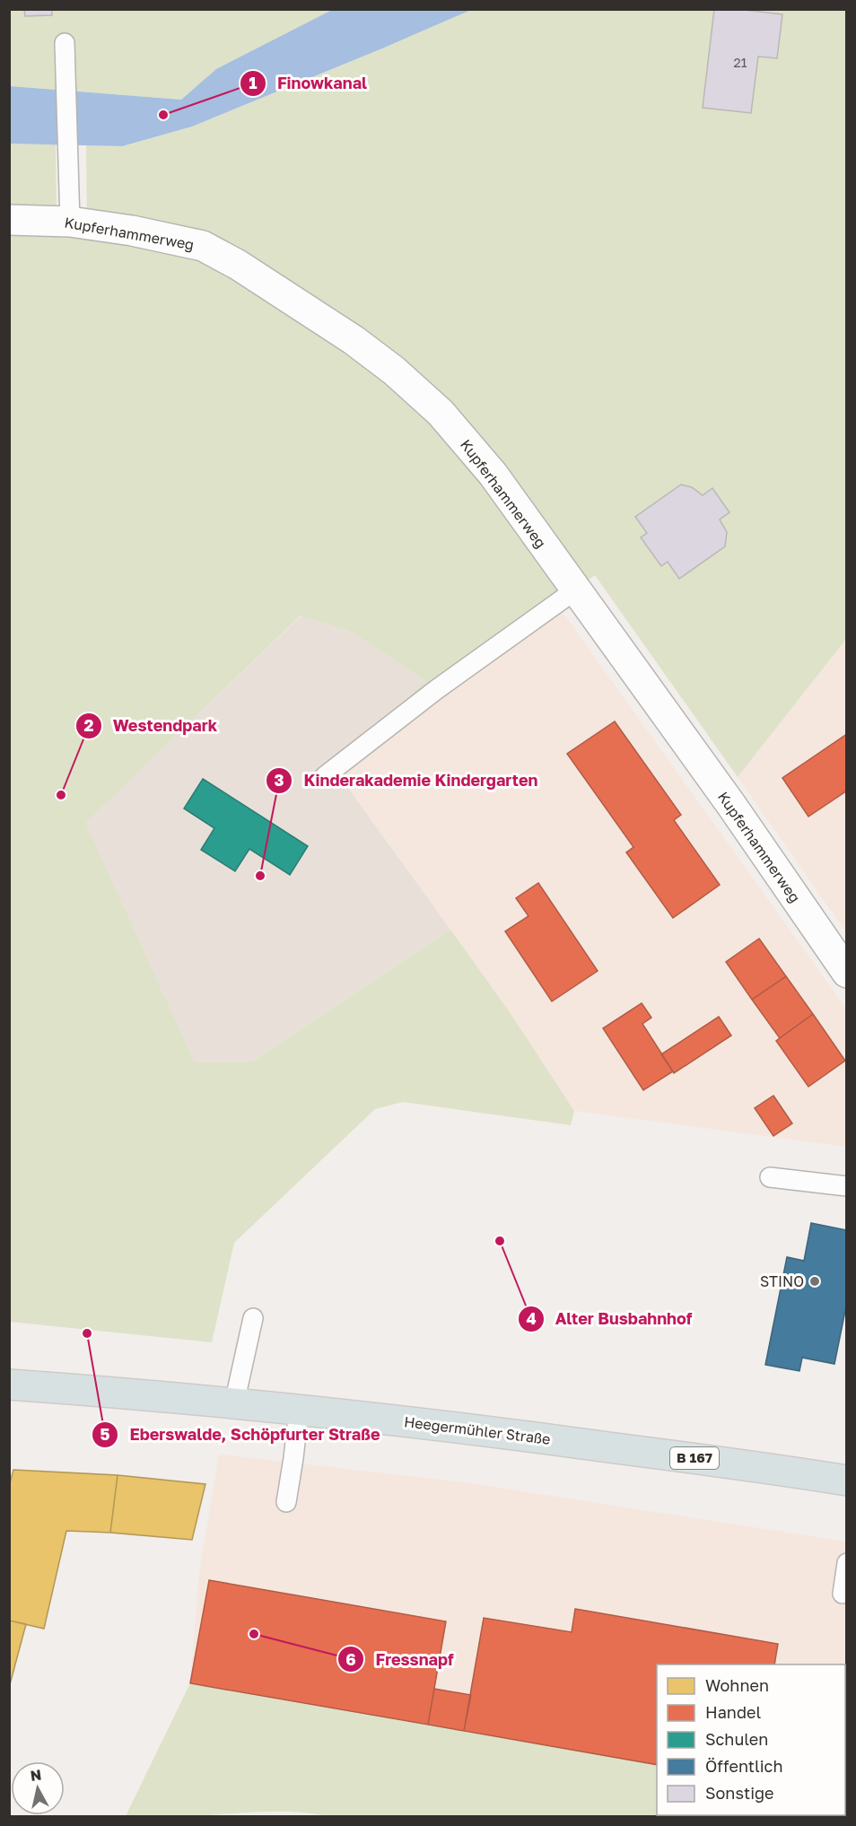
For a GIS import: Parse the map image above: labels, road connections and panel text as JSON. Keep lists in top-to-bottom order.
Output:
{
  "streets": {
    "main road": ["Heegermühler Straße", "B 167"],
    "street": ["Kupferhammerweg"]
  },
  "places": [
    "Finowkanal",
    "Westendpark",
    "Kinderakademie Kindergarten",
    "Alter Busbahnhof",
    "STINO",
    "Eberswalde, Schöpfurter Straße",
    "Fressnapf"
  ],
  "house_numbers": ["21"],
  "legend": [
    "Wohnen",
    "Handel",
    "Schulen",
    "Öffentlich",
    "Sonstige"
  ],
  "north": "top"
}
